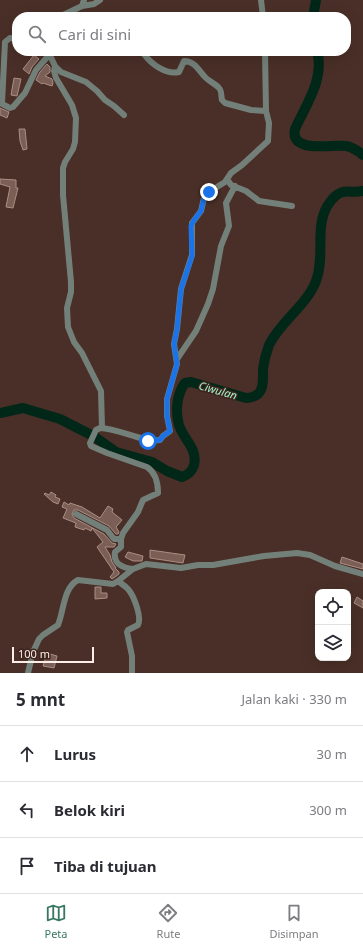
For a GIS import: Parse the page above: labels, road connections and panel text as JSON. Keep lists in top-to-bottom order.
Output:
{
  "water": ["Ciwulan"],
  "scale_bar": "100 m",
  "page": {
    "search": "Cari di sini",
    "scale": "100 m",
    "heading": ["5 mnt", "Jalan kaki · 330 m"],
    "list": [
      ["Lurus", "30 m"],
      ["Belok kiri", "300 m"],
      "Tiba di tujuan"
    ],
    "nav": ["Peta", "Rute", "Disimpan"]
  }
}
